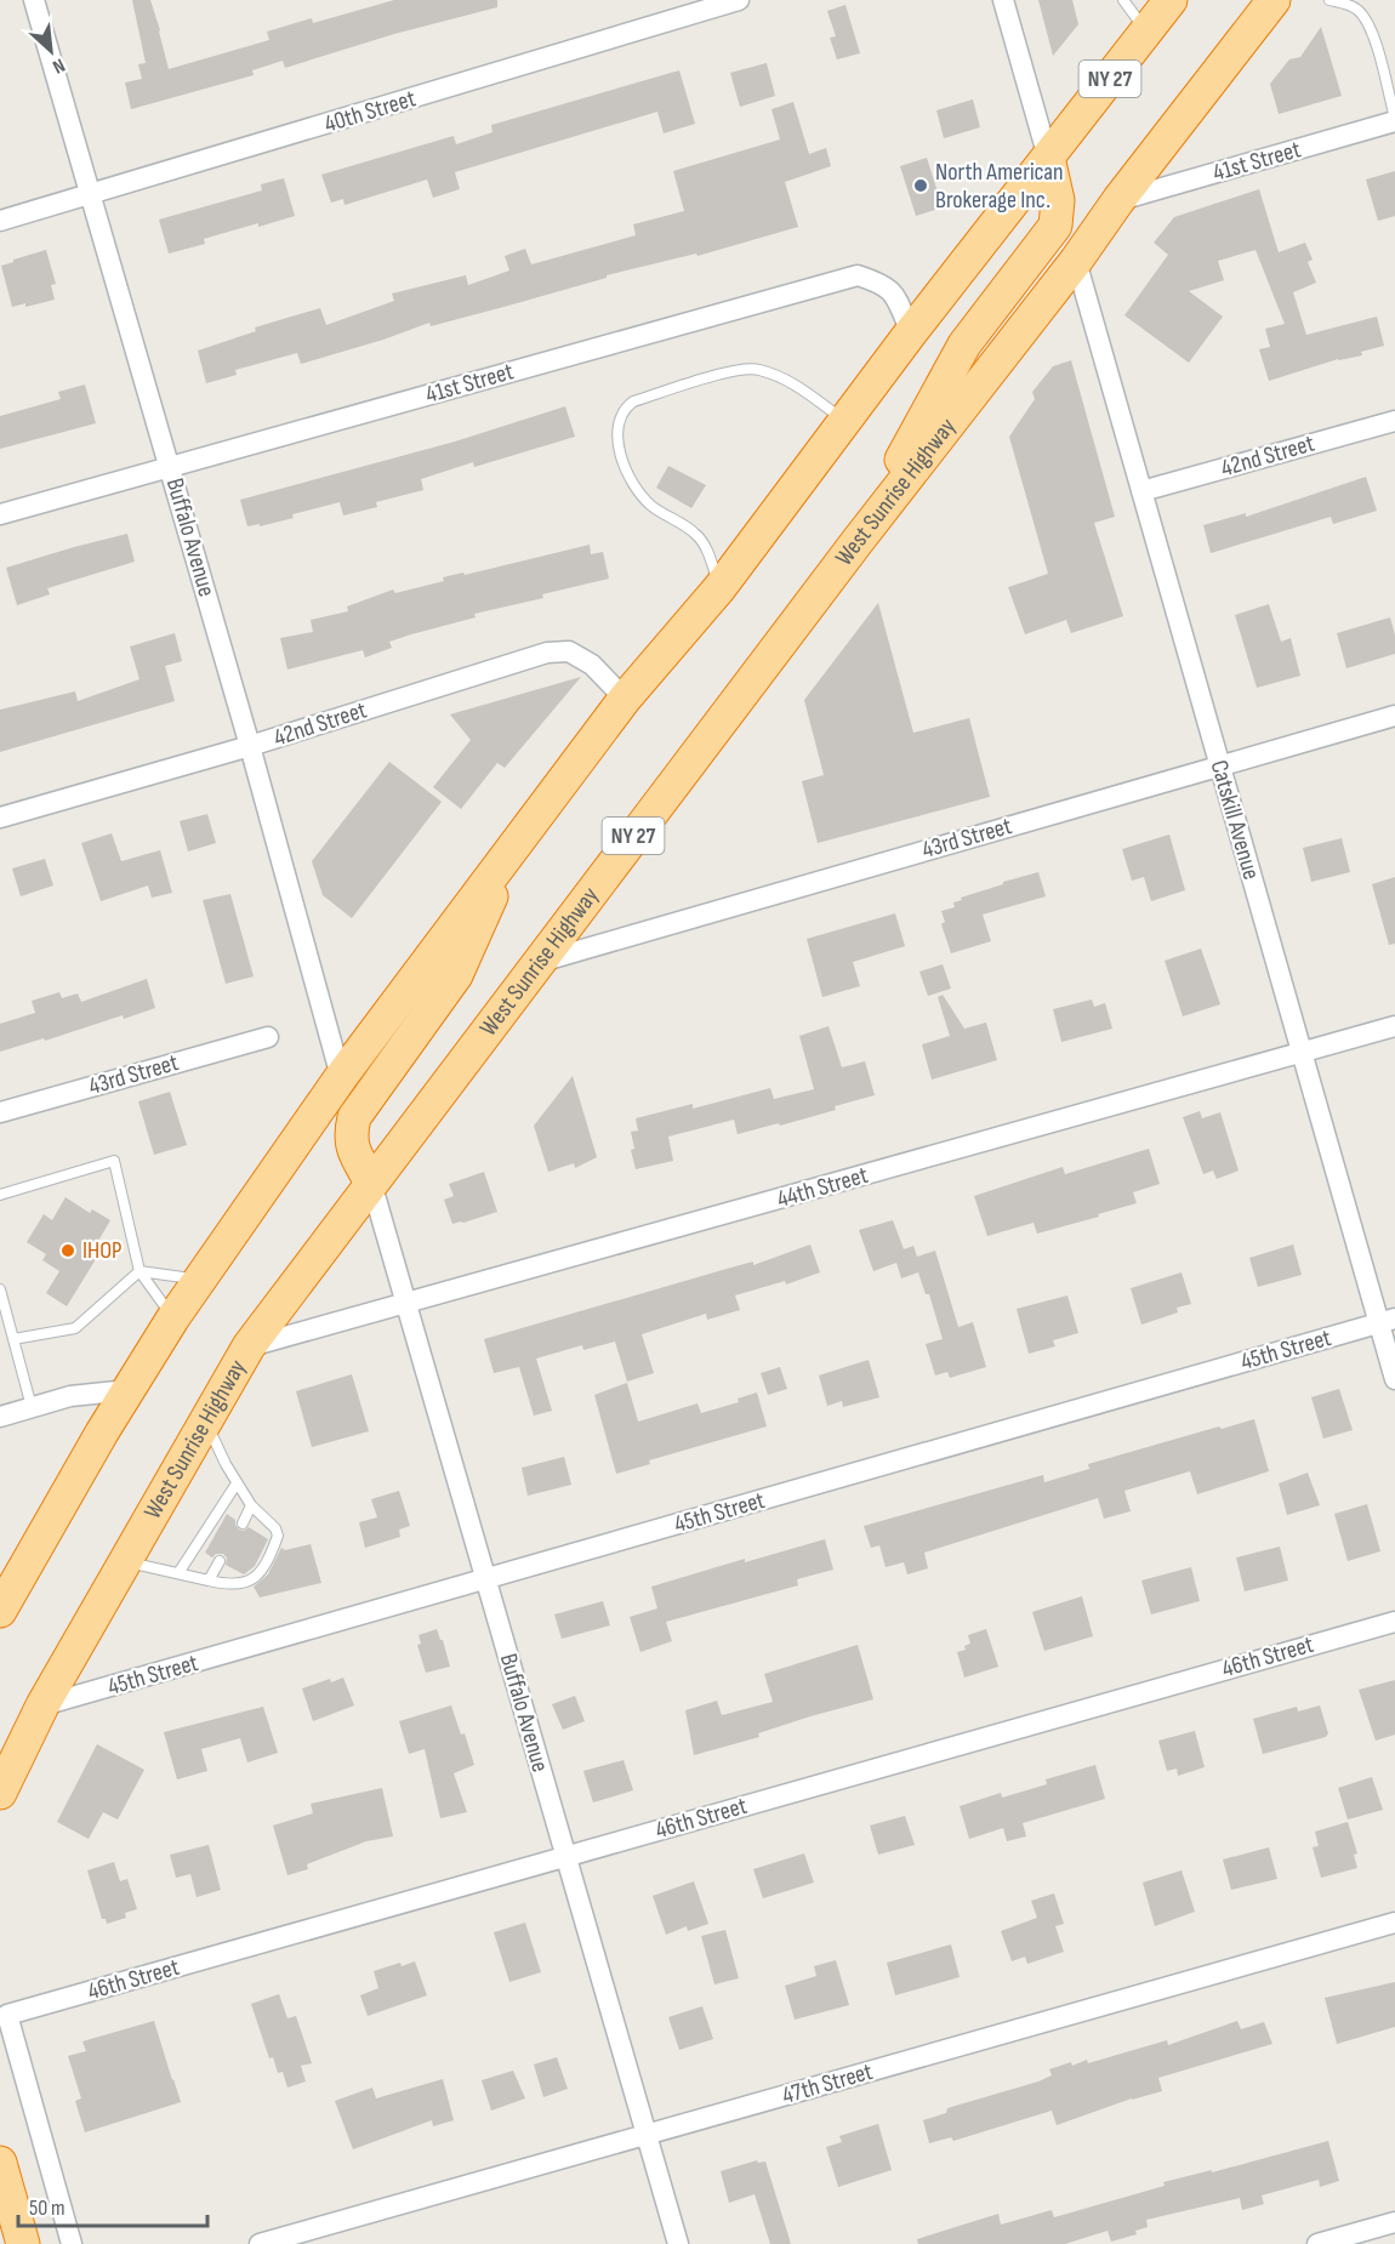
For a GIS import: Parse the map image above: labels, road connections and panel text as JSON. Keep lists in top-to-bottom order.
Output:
{
  "streets": {
    "highway": ["NY 27", "West Sunrise Highway"],
    "street": [
      "40th Street",
      "41st Street",
      "42nd Street",
      "Buffalo Avenue",
      "Catskill Avenue",
      "43rd Street",
      "44th Street",
      "45th Street",
      "46th Street",
      "47th Street"
    ]
  },
  "crossings": [
    ["NY 27", "41st Street"],
    ["NY 27", "42nd Street"],
    ["NY 27", "Buffalo Avenue"],
    ["40th Street", "Buffalo Avenue"],
    ["41st Street", "West Sunrise Highway"],
    ["41st Street", "Buffalo Avenue"],
    ["42nd Street", "Buffalo Avenue"],
    ["42nd Street", "Catskill Avenue"],
    ["West Sunrise Highway", "Buffalo Avenue"],
    ["West Sunrise Highway", "Catskill Avenue"],
    ["West Sunrise Highway", "43rd Street"],
    ["West Sunrise Highway", "44th Street"],
    ["West Sunrise Highway", "45th Street"],
    ["Buffalo Avenue", "44th Street"],
    ["Buffalo Avenue", "45th Street"],
    ["Buffalo Avenue", "46th Street"],
    ["Buffalo Avenue", "47th Street"],
    ["Catskill Avenue", "43rd Street"],
    ["Catskill Avenue", "44th Street"],
    ["Catskill Avenue", "45th Street"]
  ],
  "places": ["North American Brokerage Inc.", "IHOP"],
  "scale_bar": "50 m",
  "north": "bottom right"
}
